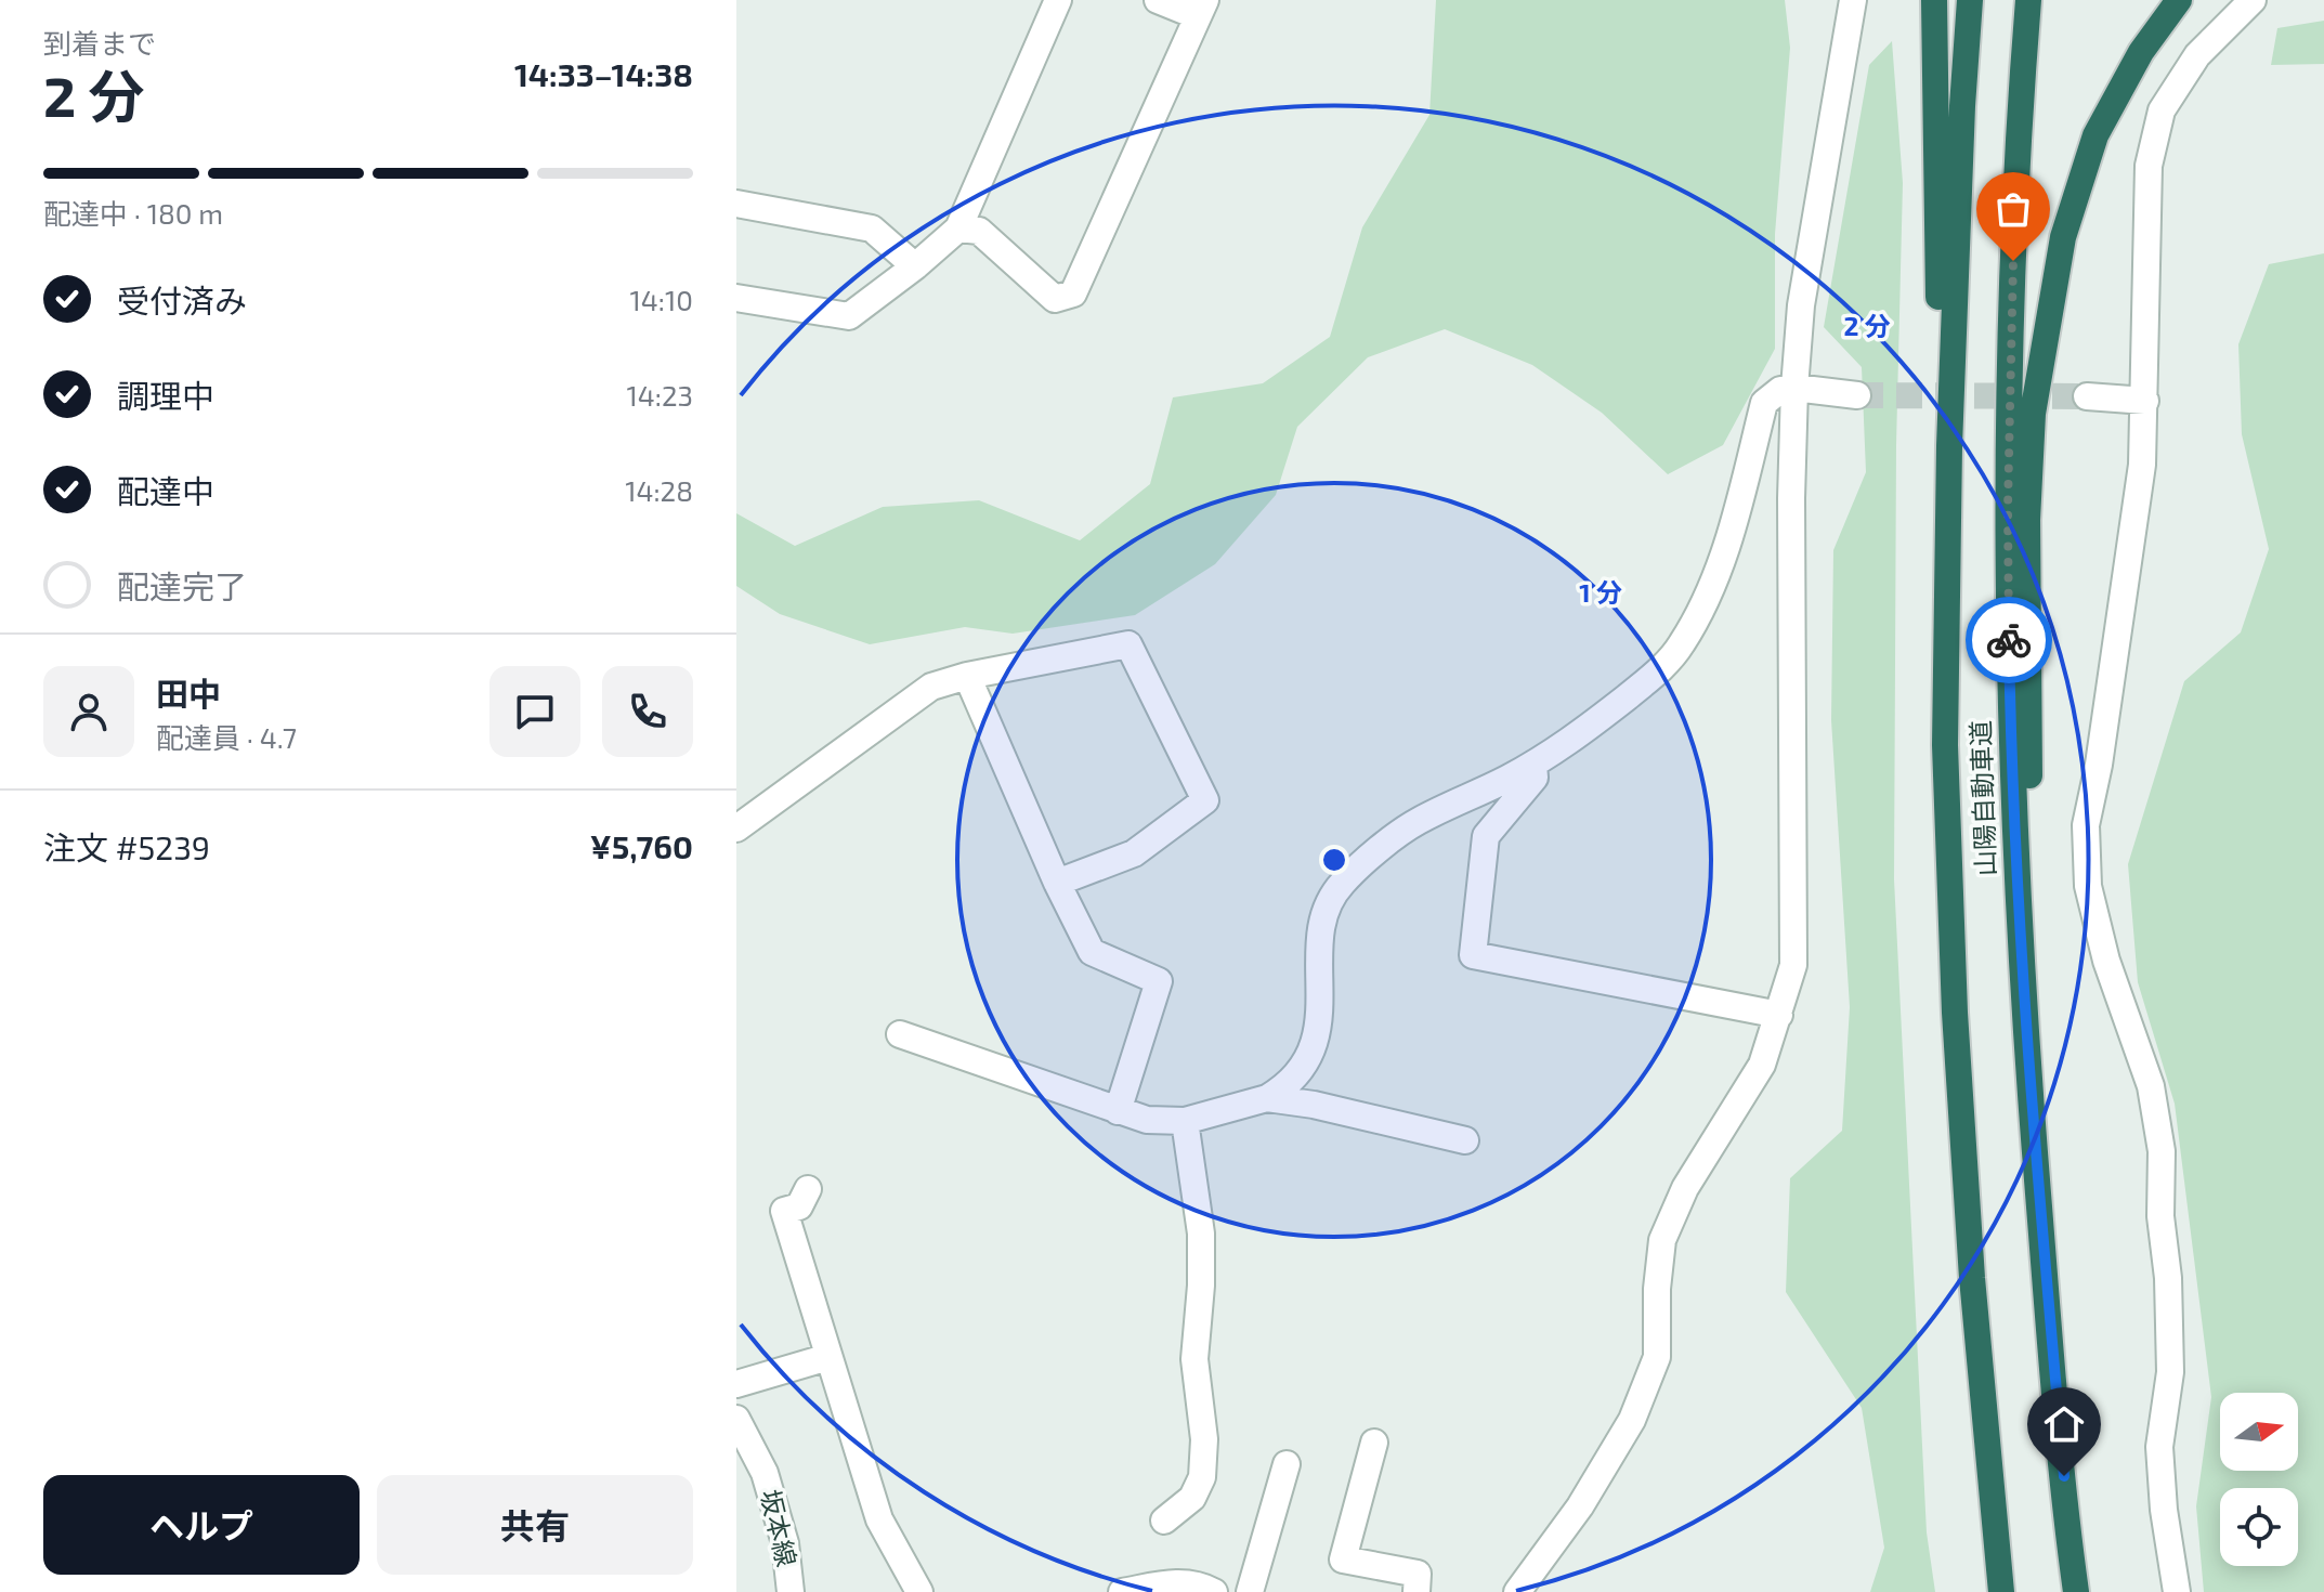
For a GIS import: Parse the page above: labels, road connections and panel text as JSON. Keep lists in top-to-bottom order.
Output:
{
  "streets": {
    "highway": ["山陽自動車道"],
    "street": ["坂本線"]
  },
  "north": "right",
  "page": {
    "heading": ["2 分", "到着まで", "14:33–14:38"],
    "panel": [
      "田中",
      "配達員 · 4.7",
      "注文 #5239",
      "¥5,760"
    ],
    "bar": "配達中 · 180 m",
    "list": [
      ["受付済み", "14:10"],
      ["調理中", "14:23"],
      ["配達中", "14:28"],
      "配達完了"
    ],
    "buttons": ["ヘルプ", "共有"]
  },
  "rings": ["2 分", "1 分"]
}
